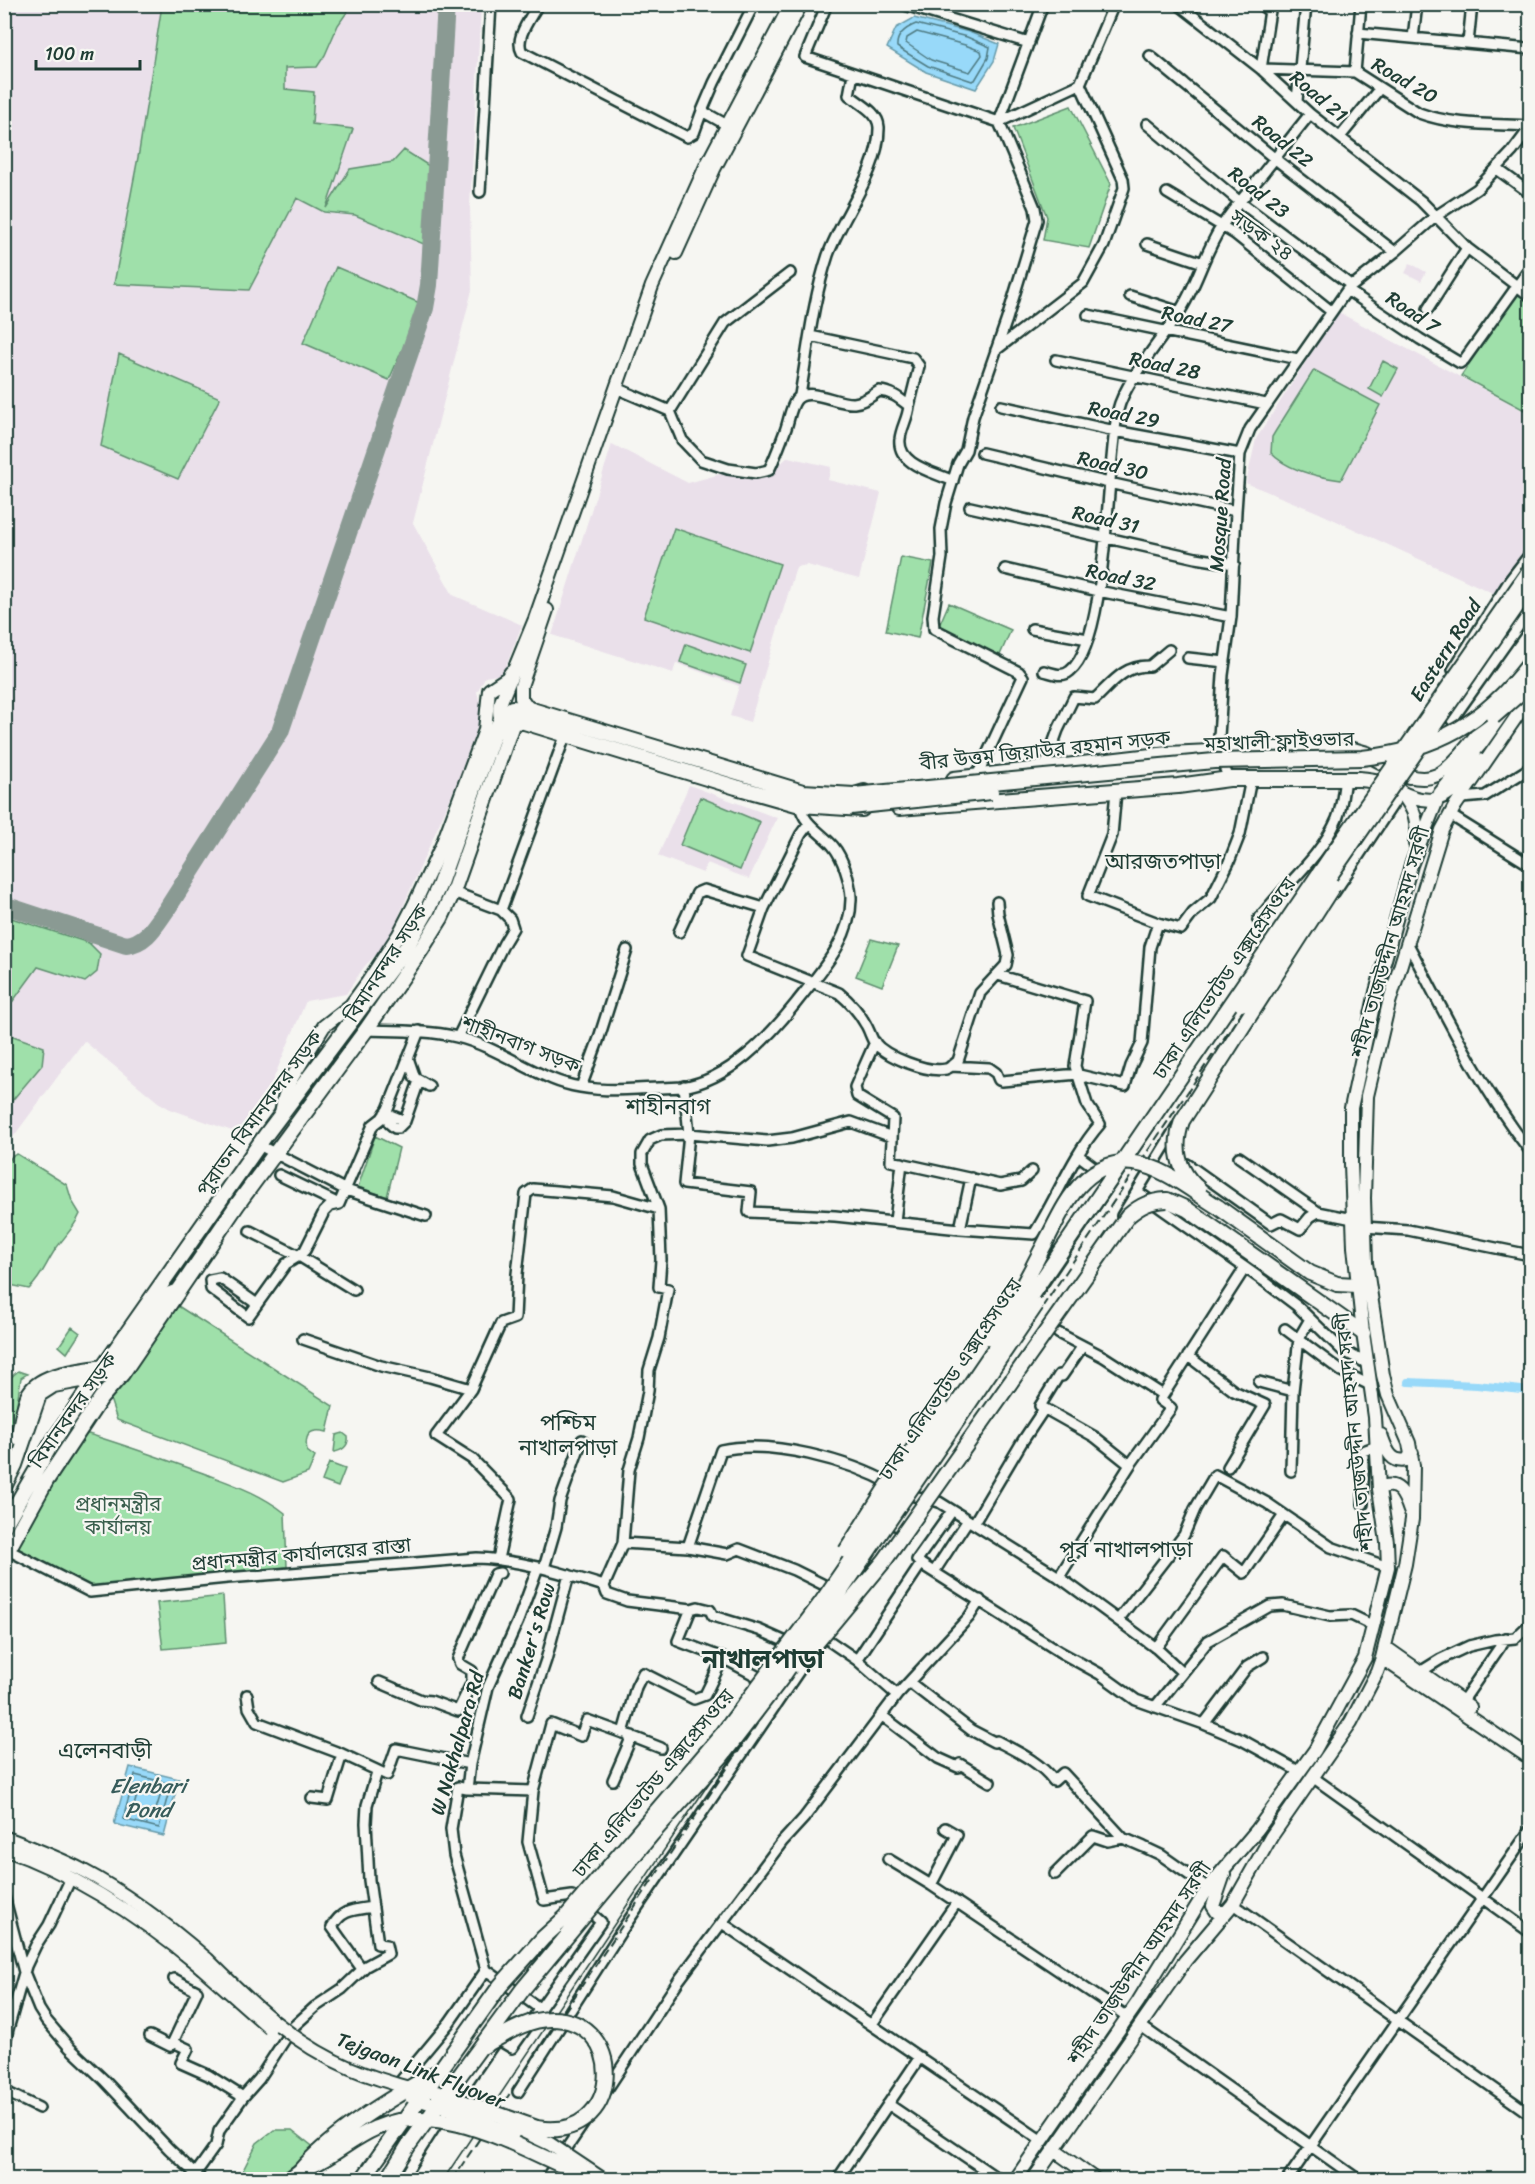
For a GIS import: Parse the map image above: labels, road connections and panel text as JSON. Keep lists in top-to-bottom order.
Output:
{
  "streets": {
    "highway": [
      "মহাখালী ফ্লাইওভার",
      "বীর উত্তম জিয়াউর রহমান সড়ক",
      "বিমানবন্দর সড়ক",
      "ঢাকা এলিভেটেড এক্সপ্রেসওয়ে",
      "পুরাতন বিমানবন্দর সড়ক"
    ],
    "main road": ["শহীদ তাজউদ্দীন আহমদ সরণী", "Tejgaon Link Flyover"],
    "street": [
      "Road 20",
      "Road 21",
      "Road 22",
      "Road 23",
      "সড়ক ২৪",
      "Road 7",
      "Road 27",
      "Road 28",
      "Road 29",
      "Road 30",
      "Mosque Road",
      "Road 31",
      "Road 32",
      "Eastern Road",
      "শাহীনবাগ সড়ক",
      "প্রধানমন্ত্রীর কার্যালয়ের রাস্তা",
      "Banker's Row",
      "W Nakhalpara Rd"
    ]
  },
  "crossings": [
    ["Road 20", "Road 21"],
    ["Road 20", "Mosque Road"],
    ["Road 21", "Road 7"],
    ["Road 21", "Mosque Road"],
    ["Road 22", "Mosque Road"],
    ["Road 23", "Road 7"],
    ["Road 23", "Mosque Road"],
    ["সড়ক ২৪", "Mosque Road"],
    ["Road 7", "Mosque Road"],
    ["Road 27", "Mosque Road"],
    ["Road 28", "Mosque Road"],
    ["Road 29", "Mosque Road"],
    ["Road 30", "Mosque Road"],
    ["Mosque Road", "Road 31"],
    ["Mosque Road", "Road 32"],
    ["Mosque Road", "বীর উত্তম জিয়াউর রহমান সড়ক"],
    ["Eastern Road", "বীর উত্তম জিয়াউর রহমান সড়ক"],
    ["মহাখালী ফ্লাইওভার", "বীর উত্তম জিয়াউর রহমান সড়ক"],
    ["মহাখালী ফ্লাইওভার", "শহীদ তাজউদ্দীন আহমদ সরণী"],
    ["বীর উত্তম জিয়াউর রহমান সড়ক", "শহীদ তাজউদ্দীন আহমদ সরণী"],
    ["বীর উত্তম জিয়াউর রহমান সড়ক", "বিমানবন্দর সড়ক"],
    ["বীর উত্তম জিয়াউর রহমান সড়ক", "শাহীনবাগ সড়ক"],
    ["বীর উত্তম জিয়াউর রহমান সড়ক", "পুরাতন বিমানবন্দর সড়ক"],
    ["বিমানবন্দর সড়ক", "শাহীনবাগ সড়ক"],
    ["বিমানবন্দর সড়ক", "পুরাতন বিমানবন্দর সড়ক"],
    ["বিমানবন্দর সড়ক", "প্রধানমন্ত্রীর কার্যালয়ের রাস্তা"],
    ["প্রধানমন্ত্রীর কার্যালয়ের রাস্তা", "Banker's Row"],
    ["প্রধানমন্ত্রীর কার্যালয়ের রাস্তা", "W Nakhalpara Rd"]
  ],
  "districts": [
    "আরজতপাড়া",
    "শাহীনবাগ",
    "পশ্চিম নাখালপাড়া",
    "পূর্ব নাখালপাড়া",
    "নাখালপাড়া",
    "এলেনবাড়ী"
  ],
  "water": ["Elenbari Pond"],
  "parks": ["প্রধানমন্ত্রীর কার্যালয়"],
  "scale_bar": "100 m"
}
